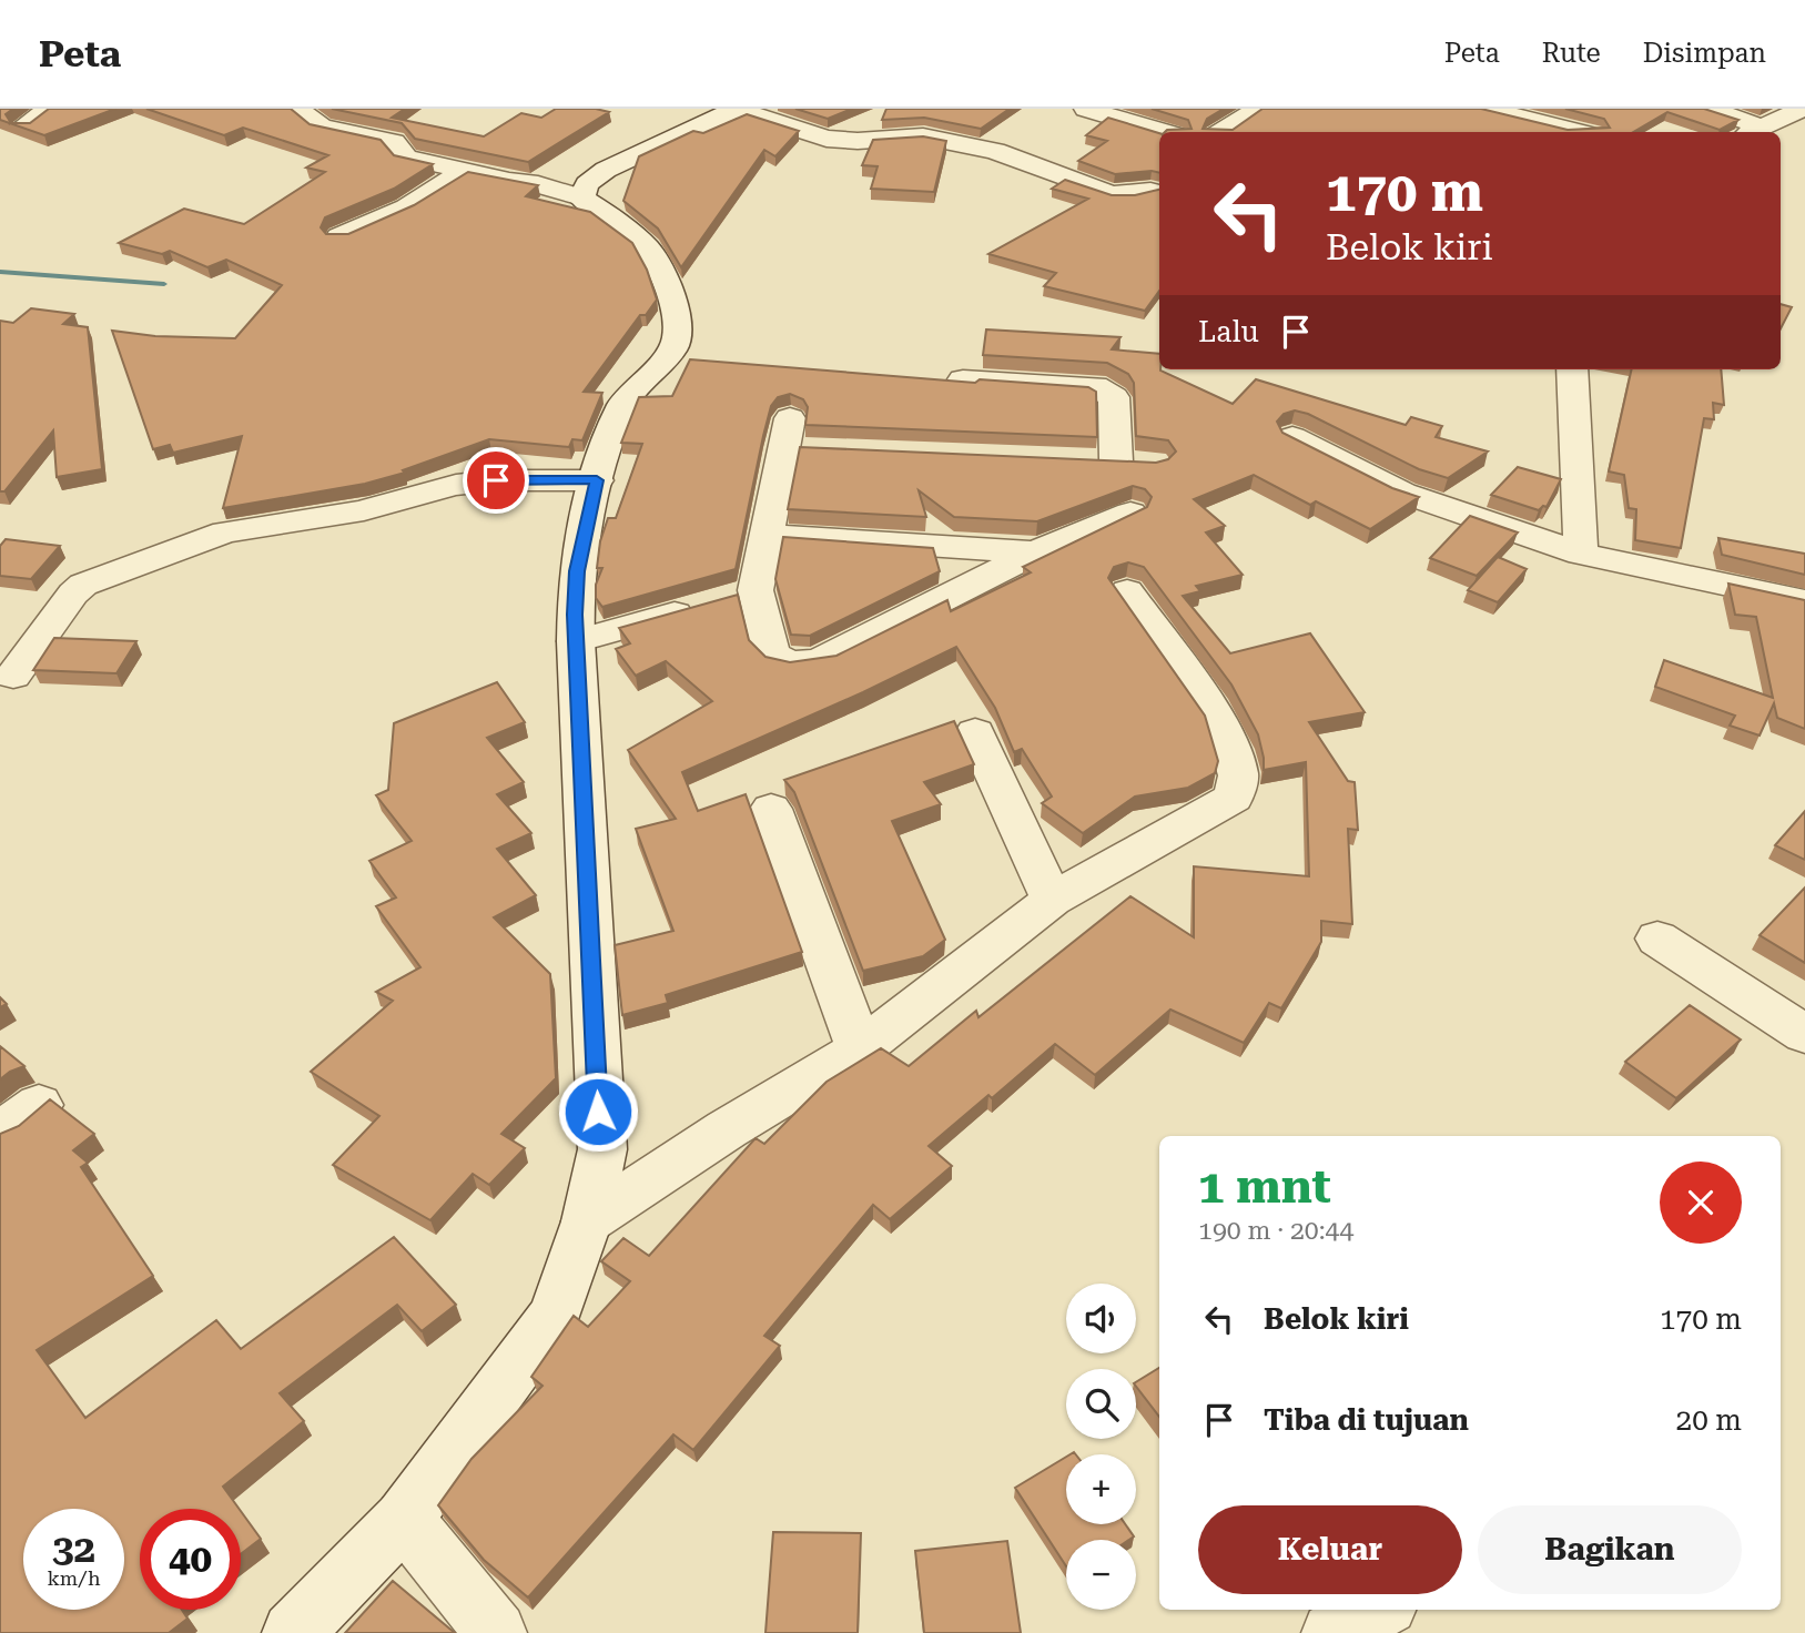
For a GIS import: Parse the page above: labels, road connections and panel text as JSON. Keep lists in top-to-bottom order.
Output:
{
  "page": {
    "header": "Peta",
    "nav": ["Peta", "Rute", "Disimpan"],
    "turn": ["170 m", "Belok kiri"],
    "then": "Lalu",
    "heading": ["1 mnt", "190 m · 20:44"],
    "list": [
      {
        "name": "Belok kiri",
        "value": "170 m"
      },
      {
        "name": "Tiba di tujuan",
        "value": "20 m"
      }
    ],
    "map_buttons": ["+", "−"],
    "buttons": ["Keluar", "Bagikan"],
    "speed": "32 km/h",
    "limit": "40"
  }
}
